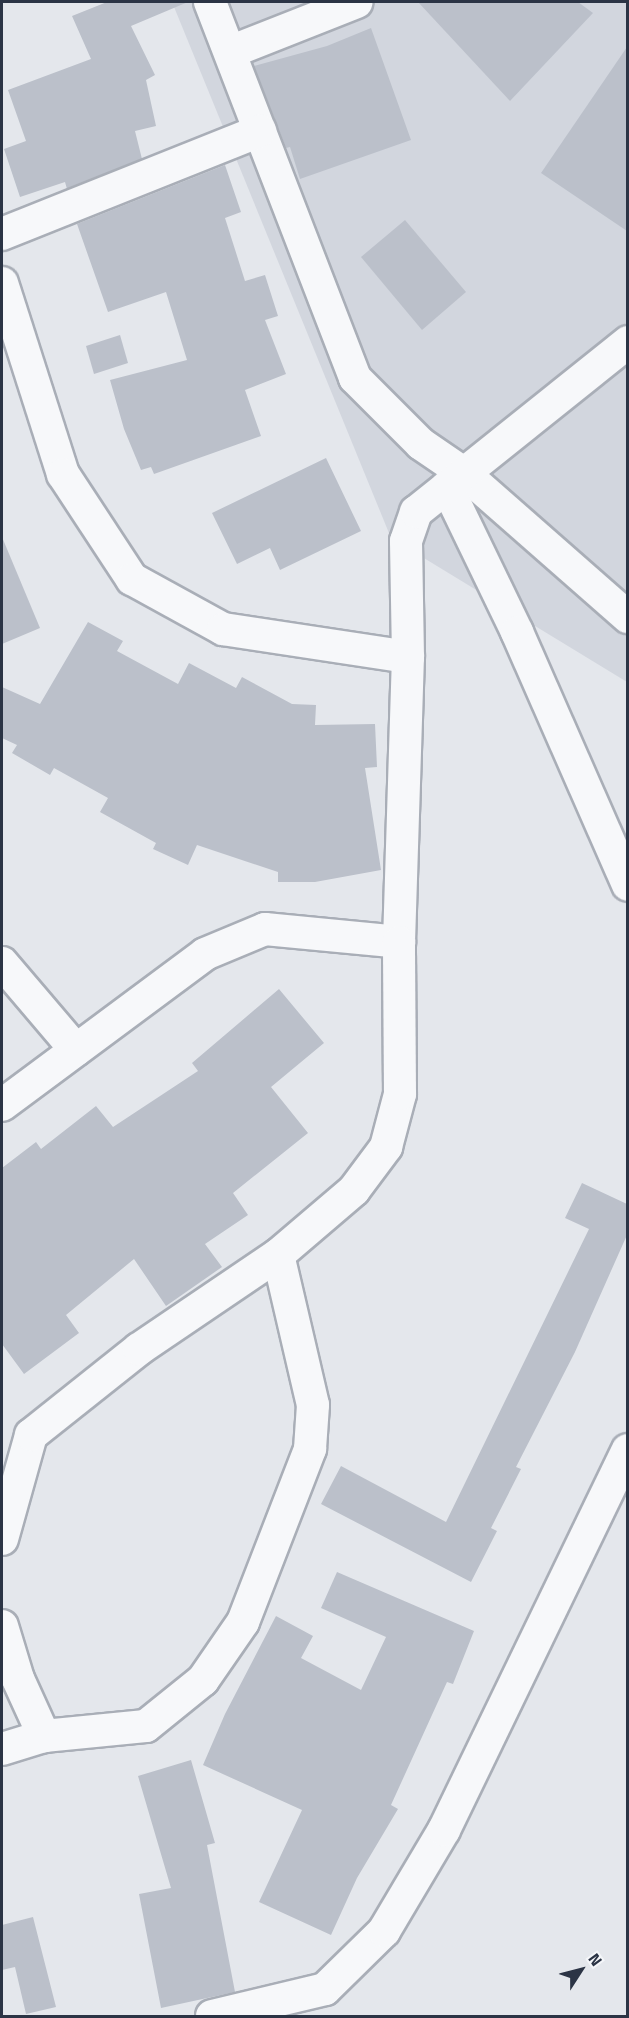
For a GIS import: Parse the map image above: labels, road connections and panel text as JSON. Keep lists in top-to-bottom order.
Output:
{
  "north": "top right"
}
